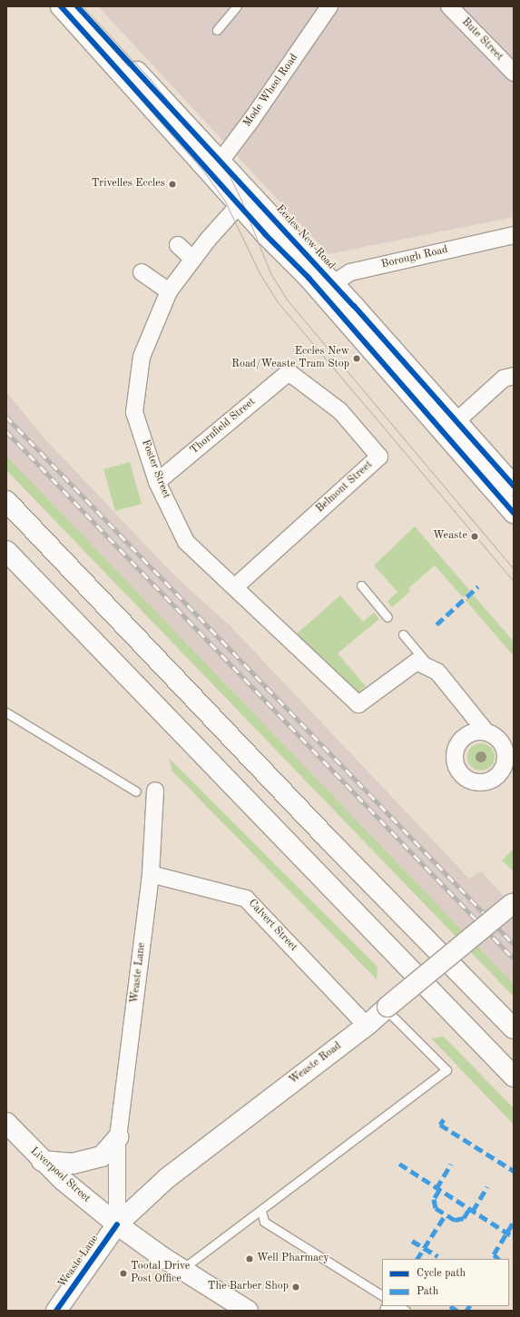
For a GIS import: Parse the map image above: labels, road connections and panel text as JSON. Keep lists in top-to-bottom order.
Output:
{
  "streets": {
    "main road": [
      "Eccles New Road",
      "Weaste Lane",
      "Weaste Road",
      "Liverpool Street"
    ],
    "street": [
      "Bute Street",
      "Mode Wheel Road",
      "Borough Road",
      "Thornfield Street",
      "Foster Street",
      "Belmont Street",
      "Calvert Street"
    ]
  },
  "crossings": [
    ["Mode Wheel Road", "Eccles New Road"],
    ["Eccles New Road", "Borough Road"],
    ["Eccles New Road", "Foster Street"],
    ["Thornfield Street", "Foster Street"],
    ["Thornfield Street", "Belmont Street"],
    ["Foster Street", "Belmont Street"],
    ["Calvert Street", "Weaste Lane"],
    ["Calvert Street", "Weaste Road"],
    ["Weaste Lane", "Weaste Road"],
    ["Weaste Lane", "Liverpool Street"],
    ["Weaste Road", "Liverpool Street"]
  ],
  "places": [
    "Trivelles Eccles",
    "Eccles New Road/Weaste Tram Stop",
    "Weaste",
    "Well Pharmacy",
    "Tootal Drive Post Office",
    "The Barber Shop"
  ],
  "legend": ["Cycle path", "Path"]
}
